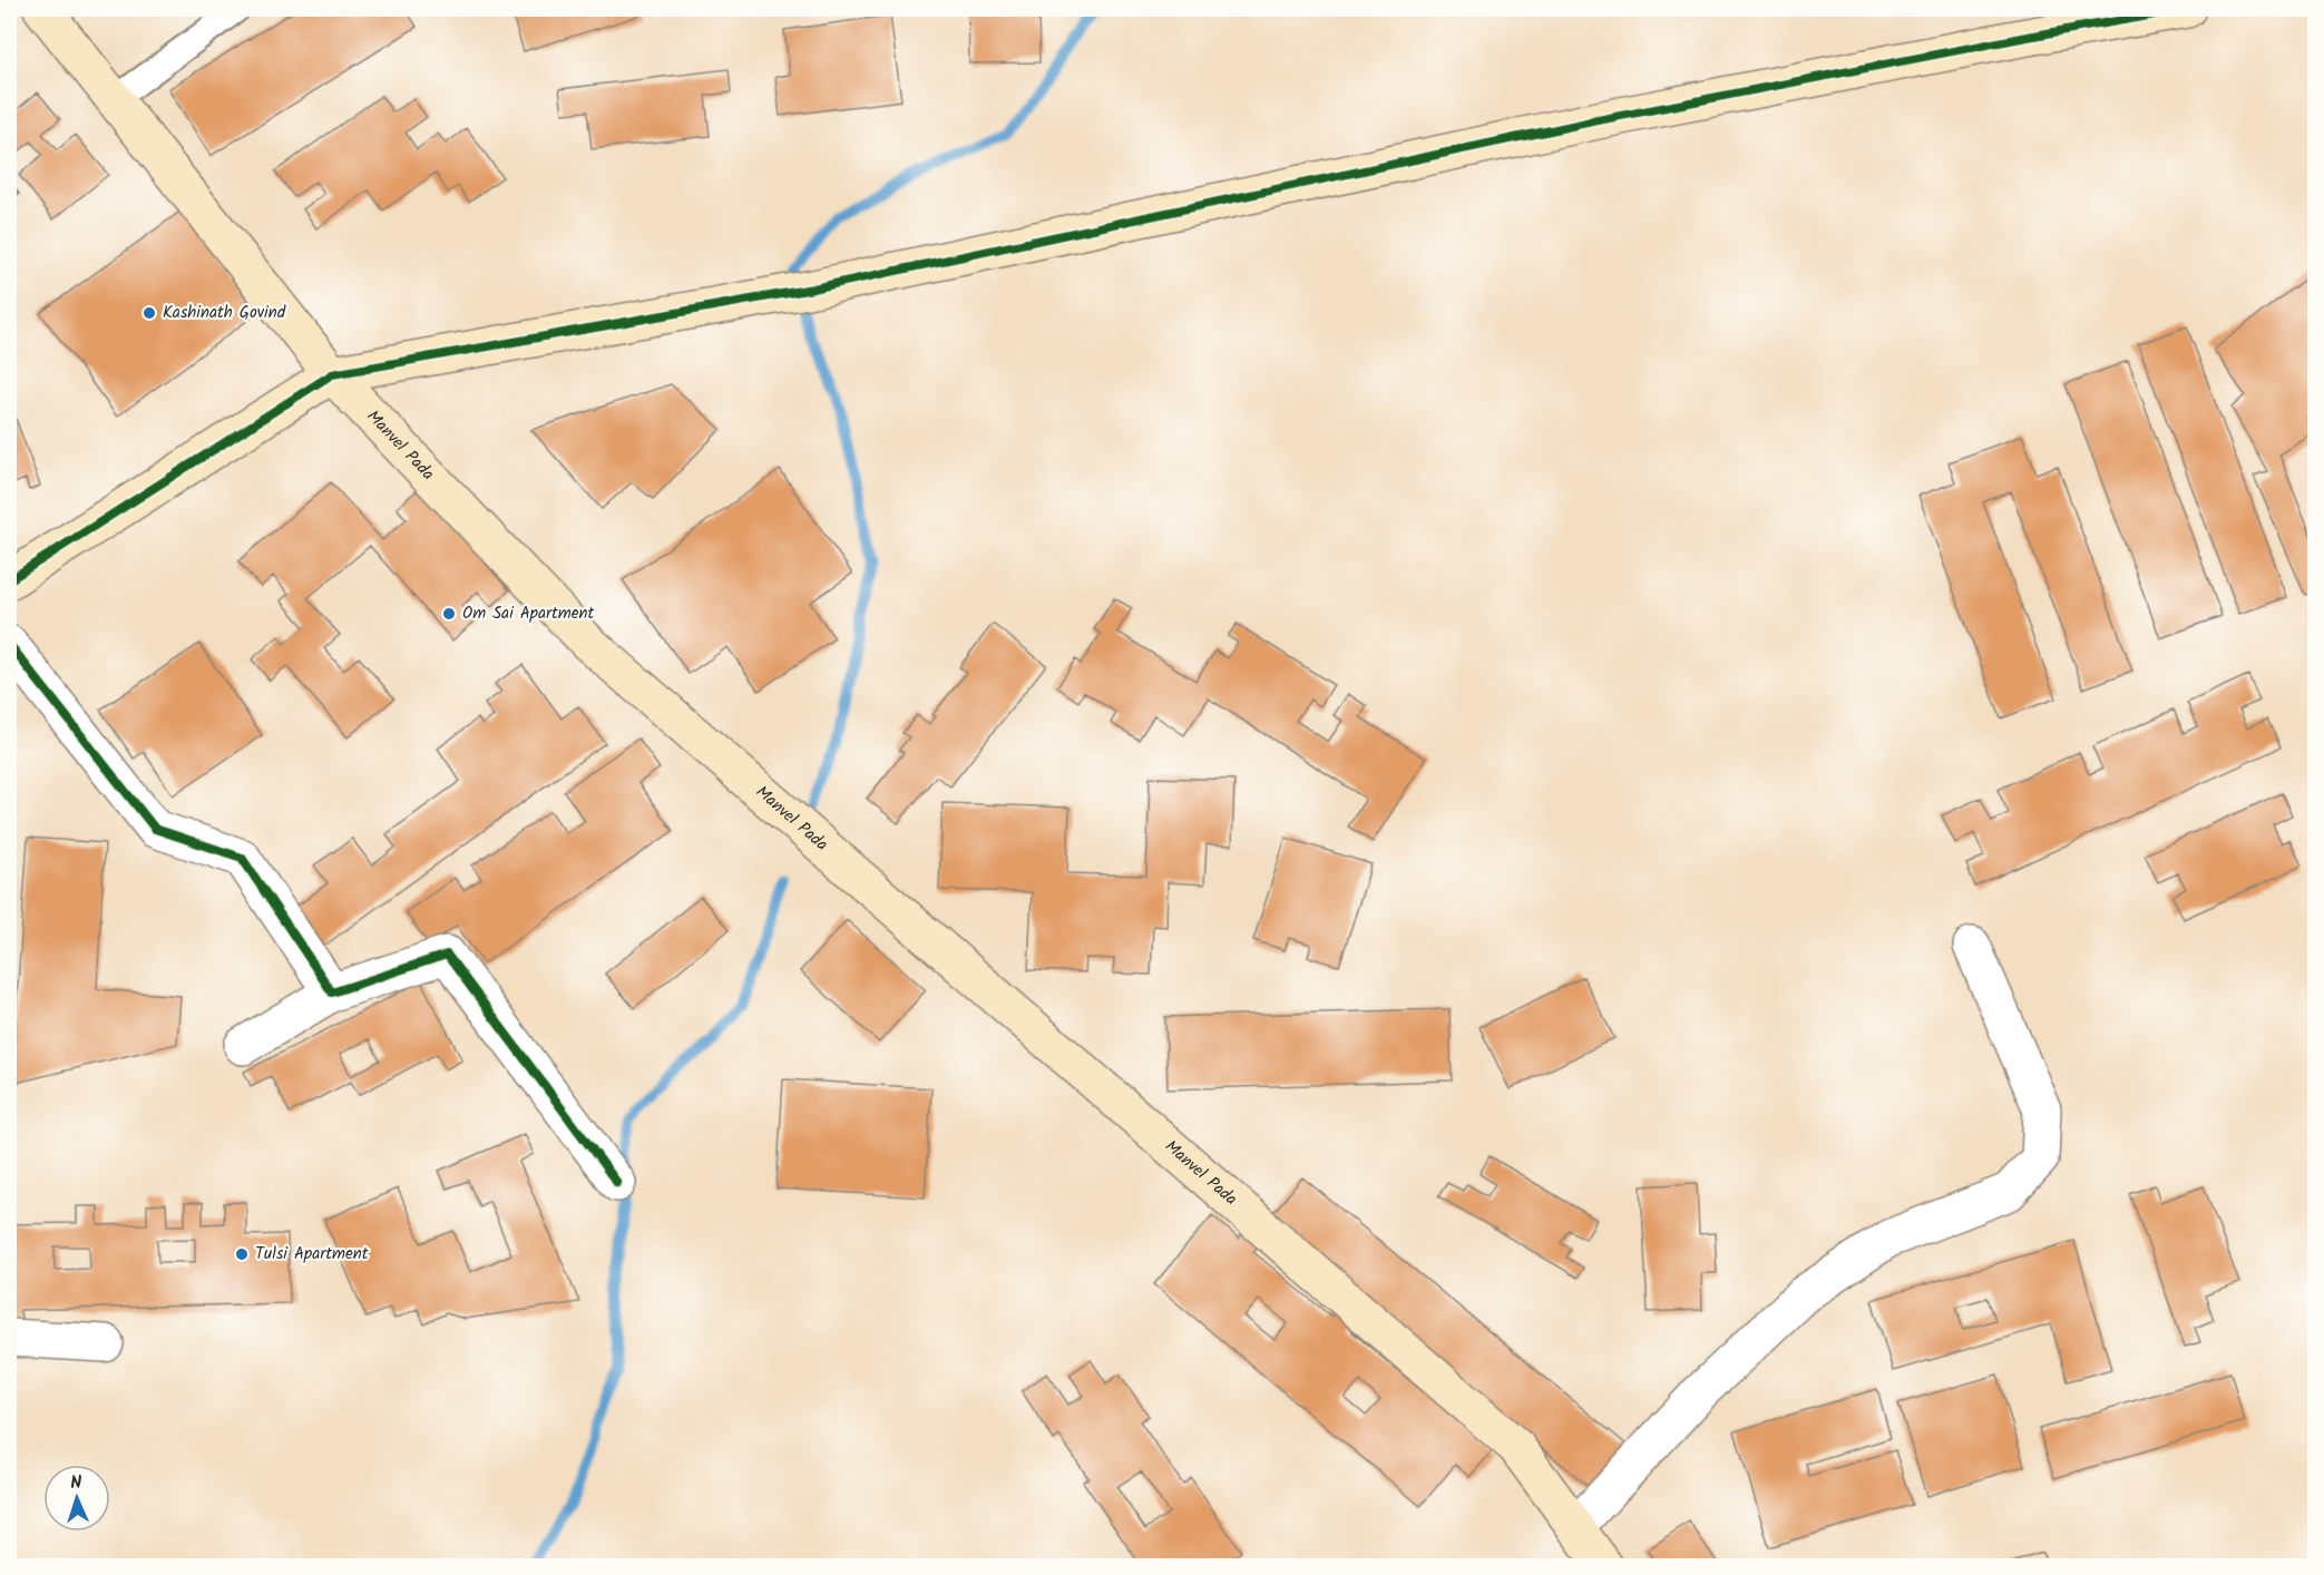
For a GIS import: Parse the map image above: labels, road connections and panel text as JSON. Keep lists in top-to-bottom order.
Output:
{
  "streets": {
    "street": ["Manvel Pada"]
  },
  "places": ["Kashinath Govind", "Om Sai Apartment", "Tulsi Apartment"],
  "north": "top"
}
